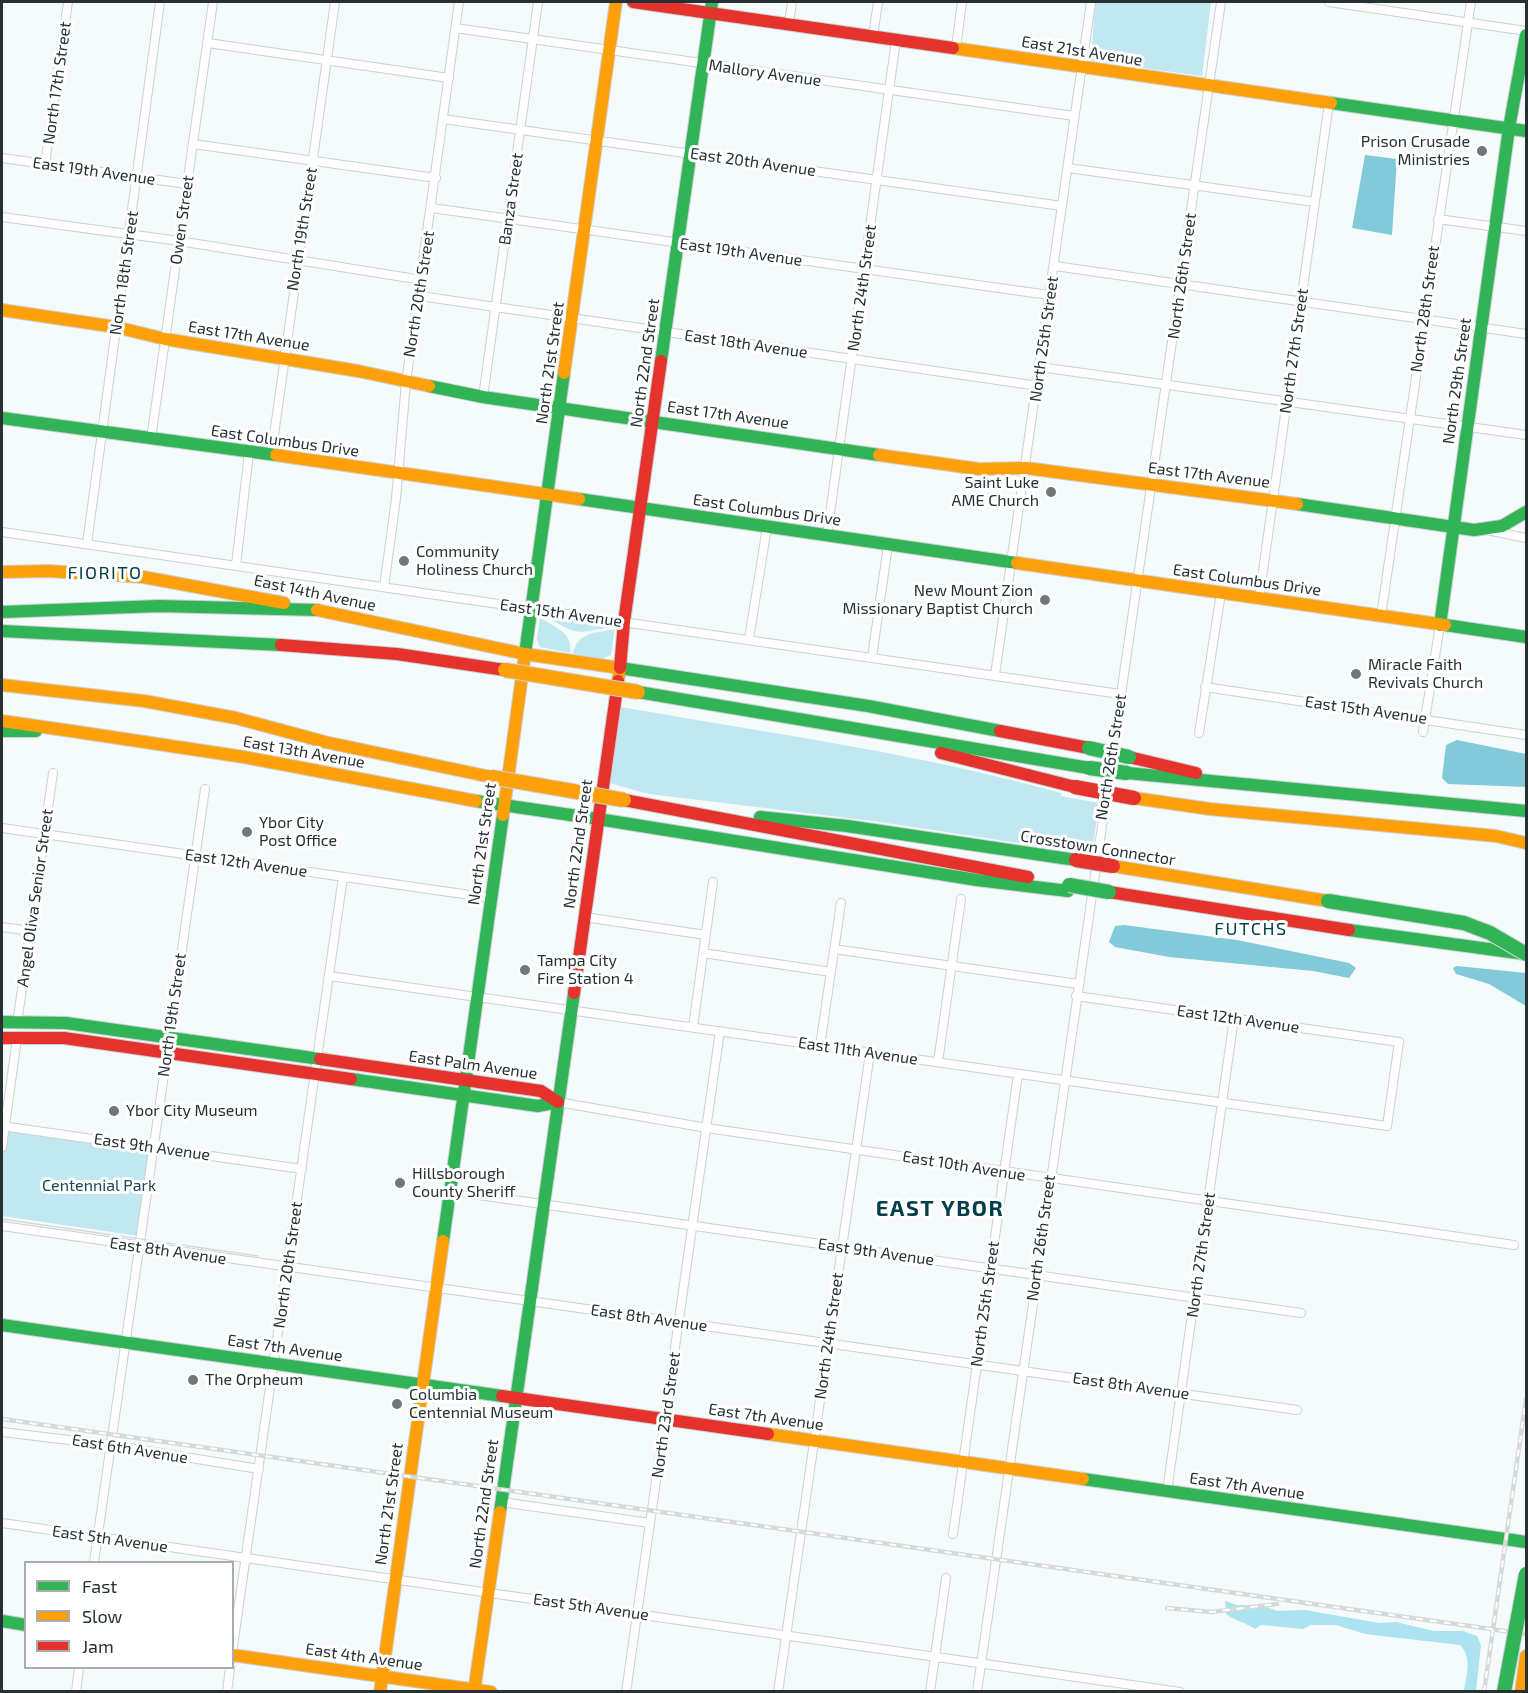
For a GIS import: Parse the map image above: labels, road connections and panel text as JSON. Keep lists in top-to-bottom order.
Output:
{
  "streets": {
    "main road": [
      "East 21st Avenue",
      "East 17th Avenue",
      "North 21st Street",
      "North 22nd Street",
      "North 29th Street",
      "East Columbus Drive",
      "East 14th Avenue",
      "East 13th Avenue",
      "Crosstown Connector",
      "East Palm Avenue",
      "East 7th Avenue",
      "East 4th Avenue"
    ],
    "street": [
      "Mallory Avenue",
      "North 17th Street",
      "East 20th Avenue",
      "East 19th Avenue",
      "Banza Street",
      "Owen Street",
      "North 19th Street",
      "North 18th Street",
      "North 26th Street",
      "North 24th Street",
      "North 20th Street",
      "North 28th Street",
      "North 25th Street",
      "East 18th Avenue",
      "North 27th Street",
      "East 15th Avenue",
      "East 12th Avenue",
      "Angel Oliva Senior Street",
      "East 11th Avenue",
      "East 9th Avenue",
      "East 10th Avenue",
      "East 8th Avenue",
      "North 23rd Street",
      "East 6th Avenue",
      "East 5th Avenue"
    ]
  },
  "crossings": [
    ["East 21st Avenue", "North 26th Street"],
    ["East 21st Avenue", "North 24th Street"],
    ["East 21st Avenue", "North 28th Street"],
    ["East 21st Avenue", "North 25th Street"],
    ["East 21st Avenue", "North 27th Street"],
    ["East 21st Avenue", "North 22nd Street"],
    ["East 21st Avenue", "North 29th Street"],
    ["Mallory Avenue", "Banza Street"],
    ["Mallory Avenue", "North 24th Street"],
    ["Mallory Avenue", "North 20th Street"],
    ["Mallory Avenue", "North 25th Street"],
    ["Mallory Avenue", "North 21st Street"],
    ["Mallory Avenue", "North 22nd Street"],
    ["North 17th Street", "East 19th Avenue"],
    ["East 20th Avenue", "Banza Street"],
    ["East 20th Avenue", "North 24th Street"],
    ["East 20th Avenue", "North 20th Street"],
    ["East 20th Avenue", "North 25th Street"],
    ["East 20th Avenue", "North 21st Street"],
    ["East 20th Avenue", "North 22nd Street"],
    ["East 19th Avenue", "Banza Street"],
    ["East 19th Avenue", "Owen Street"],
    ["East 19th Avenue", "North 18th Street"],
    ["East 19th Avenue", "North 24th Street"],
    ["East 19th Avenue", "North 20th Street"],
    ["East 19th Avenue", "North 25th Street"],
    ["East 19th Avenue", "North 21st Street"],
    ["East 19th Avenue", "North 22nd Street"],
    ["Banza Street", "East 17th Avenue"],
    ["Banza Street", "East 18th Avenue"],
    ["Owen Street", "East 17th Avenue"],
    ["Owen Street", "East Columbus Drive"],
    ["North 19th Street", "East 17th Avenue"],
    ["North 19th Street", "East Columbus Drive"],
    ["North 19th Street", "East 12th Avenue"],
    ["North 19th Street", "East Palm Avenue"],
    ["North 19th Street", "East 9th Avenue"],
    ["North 19th Street", "East 8th Avenue"],
    ["North 19th Street", "East 7th Avenue"],
    ["North 19th Street", "East 6th Avenue"],
    ["North 19th Street", "East 5th Avenue"],
    ["North 18th Street", "East 17th Avenue"],
    ["North 18th Street", "East Columbus Drive"],
    ["North 18th Street", "East 15th Avenue"],
    ["North 26th Street", "East 17th Avenue"],
    ["North 26th Street", "East Columbus Drive"],
    ["North 26th Street", "East 15th Avenue"],
    ["North 26th Street", "East 12th Avenue"],
    ["North 26th Street", "East 11th Avenue"],
    ["North 26th Street", "East 9th Avenue"],
    ["North 26th Street", "East 10th Avenue"],
    ["North 26th Street", "East 8th Avenue"],
    ["North 26th Street", "East 7th Avenue"],
    ["North 26th Street", "East 5th Avenue"],
    ["North 24th Street", "East 17th Avenue"],
    ["North 24th Street", "East 18th Avenue"],
    ["North 24th Street", "East Columbus Drive"],
    ["North 24th Street", "East 11th Avenue"],
    ["North 24th Street", "East 9th Avenue"],
    ["North 24th Street", "East 10th Avenue"],
    ["North 24th Street", "East 8th Avenue"],
    ["North 24th Street", "East 7th Avenue"],
    ["North 24th Street", "East 5th Avenue"],
    ["North 20th Street", "East 17th Avenue"],
    ["North 20th Street", "East 18th Avenue"],
    ["North 20th Street", "East Columbus Drive"],
    ["North 20th Street", "East 15th Avenue"],
    ["North 20th Street", "East 12th Avenue"],
    ["North 20th Street", "East 11th Avenue"],
    ["North 20th Street", "East Palm Avenue"],
    ["North 20th Street", "East 9th Avenue"],
    ["North 20th Street", "East 8th Avenue"],
    ["North 20th Street", "East 7th Avenue"],
    ["North 20th Street", "East 6th Avenue"],
    ["North 20th Street", "East 5th Avenue"],
    ["North 28th Street", "East 17th Avenue"],
    ["North 28th Street", "East Columbus Drive"],
    ["East 17th Avenue", "North 25th Street"],
    ["East 17th Avenue", "North 27th Street"],
    ["East 17th Avenue", "North 21st Street"],
    ["East 17th Avenue", "North 22nd Street"],
    ["East 17th Avenue", "North 29th Street"],
    ["North 25th Street", "East 18th Avenue"],
    ["North 25th Street", "East Columbus Drive"],
    ["North 25th Street", "East 15th Avenue"],
    ["North 25th Street", "East 11th Avenue"],
    ["North 25th Street", "East 9th Avenue"],
    ["North 25th Street", "East 10th Avenue"],
    ["North 25th Street", "East 8th Avenue"],
    ["North 25th Street", "East 7th Avenue"],
    ["East 18th Avenue", "North 21st Street"],
    ["East 18th Avenue", "North 22nd Street"],
    ["North 27th Street", "East Columbus Drive"],
    ["North 27th Street", "East 12th Avenue"],
    ["North 27th Street", "East 11th Avenue"],
    ["North 27th Street", "East 9th Avenue"],
    ["North 27th Street", "East 10th Avenue"],
    ["North 27th Street", "East 8th Avenue"],
    ["North 27th Street", "East 7th Avenue"],
    ["North 21st Street", "East Columbus Drive"],
    ["North 21st Street", "East 14th Avenue"],
    ["North 21st Street", "East 15th Avenue"],
    ["North 21st Street", "East 13th Avenue"],
    ["North 21st Street", "East 12th Avenue"],
    ["North 21st Street", "East 11th Avenue"],
    ["North 21st Street", "East Palm Avenue"],
    ["North 21st Street", "East 9th Avenue"],
    ["North 21st Street", "East 8th Avenue"],
    ["North 21st Street", "East 7th Avenue"],
    ["North 21st Street", "East 5th Avenue"],
    ["North 21st Street", "East 4th Avenue"],
    ["North 22nd Street", "East Columbus Drive"],
    ["North 22nd Street", "East 14th Avenue"],
    ["North 22nd Street", "East 15th Avenue"],
    ["North 22nd Street", "East 13th Avenue"],
    ["North 22nd Street", "East 11th Avenue"],
    ["North 22nd Street", "East Palm Avenue"],
    ["North 22nd Street", "East 9th Avenue"],
    ["North 22nd Street", "East 10th Avenue"],
    ["North 22nd Street", "East 8th Avenue"],
    ["North 22nd Street", "East 7th Avenue"],
    ["North 22nd Street", "East 5th Avenue"],
    ["North 22nd Street", "East 4th Avenue"],
    ["North 29th Street", "East Columbus Drive"],
    ["North 29th Street", "East 15th Avenue"],
    ["East 12th Avenue", "Angel Oliva Senior Street"],
    ["East 12th Avenue", "East 11th Avenue"],
    ["Angel Oliva Senior Street", "East Palm Avenue"],
    ["East 11th Avenue", "North 23rd Street"],
    ["East Palm Avenue", "East 10th Avenue"],
    ["East 9th Avenue", "North 23rd Street"],
    ["East 10th Avenue", "North 23rd Street"],
    ["East 8th Avenue", "North 23rd Street"],
    ["East 7th Avenue", "North 23rd Street"],
    ["North 23rd Street", "East 5th Avenue"]
  ],
  "districts": ["FIORITO", "FUTCHS", "EAST YBOR"],
  "parks": ["Centennial Park"],
  "places": [
    "Prison Crusade Ministries",
    "Saint Luke AME Church",
    "Community Holiness Church",
    "New Mount Zion Missionary Baptist Church",
    "Miracle Faith Revivals Church",
    "Ybor City Post Office",
    "Tampa City Fire Station 4",
    "Ybor City Museum",
    "Hillsborough County Sheriff",
    "The Orpheum",
    "Columbia Centennial Museum"
  ],
  "legend": ["Fast", "Slow", "Jam"]
}
